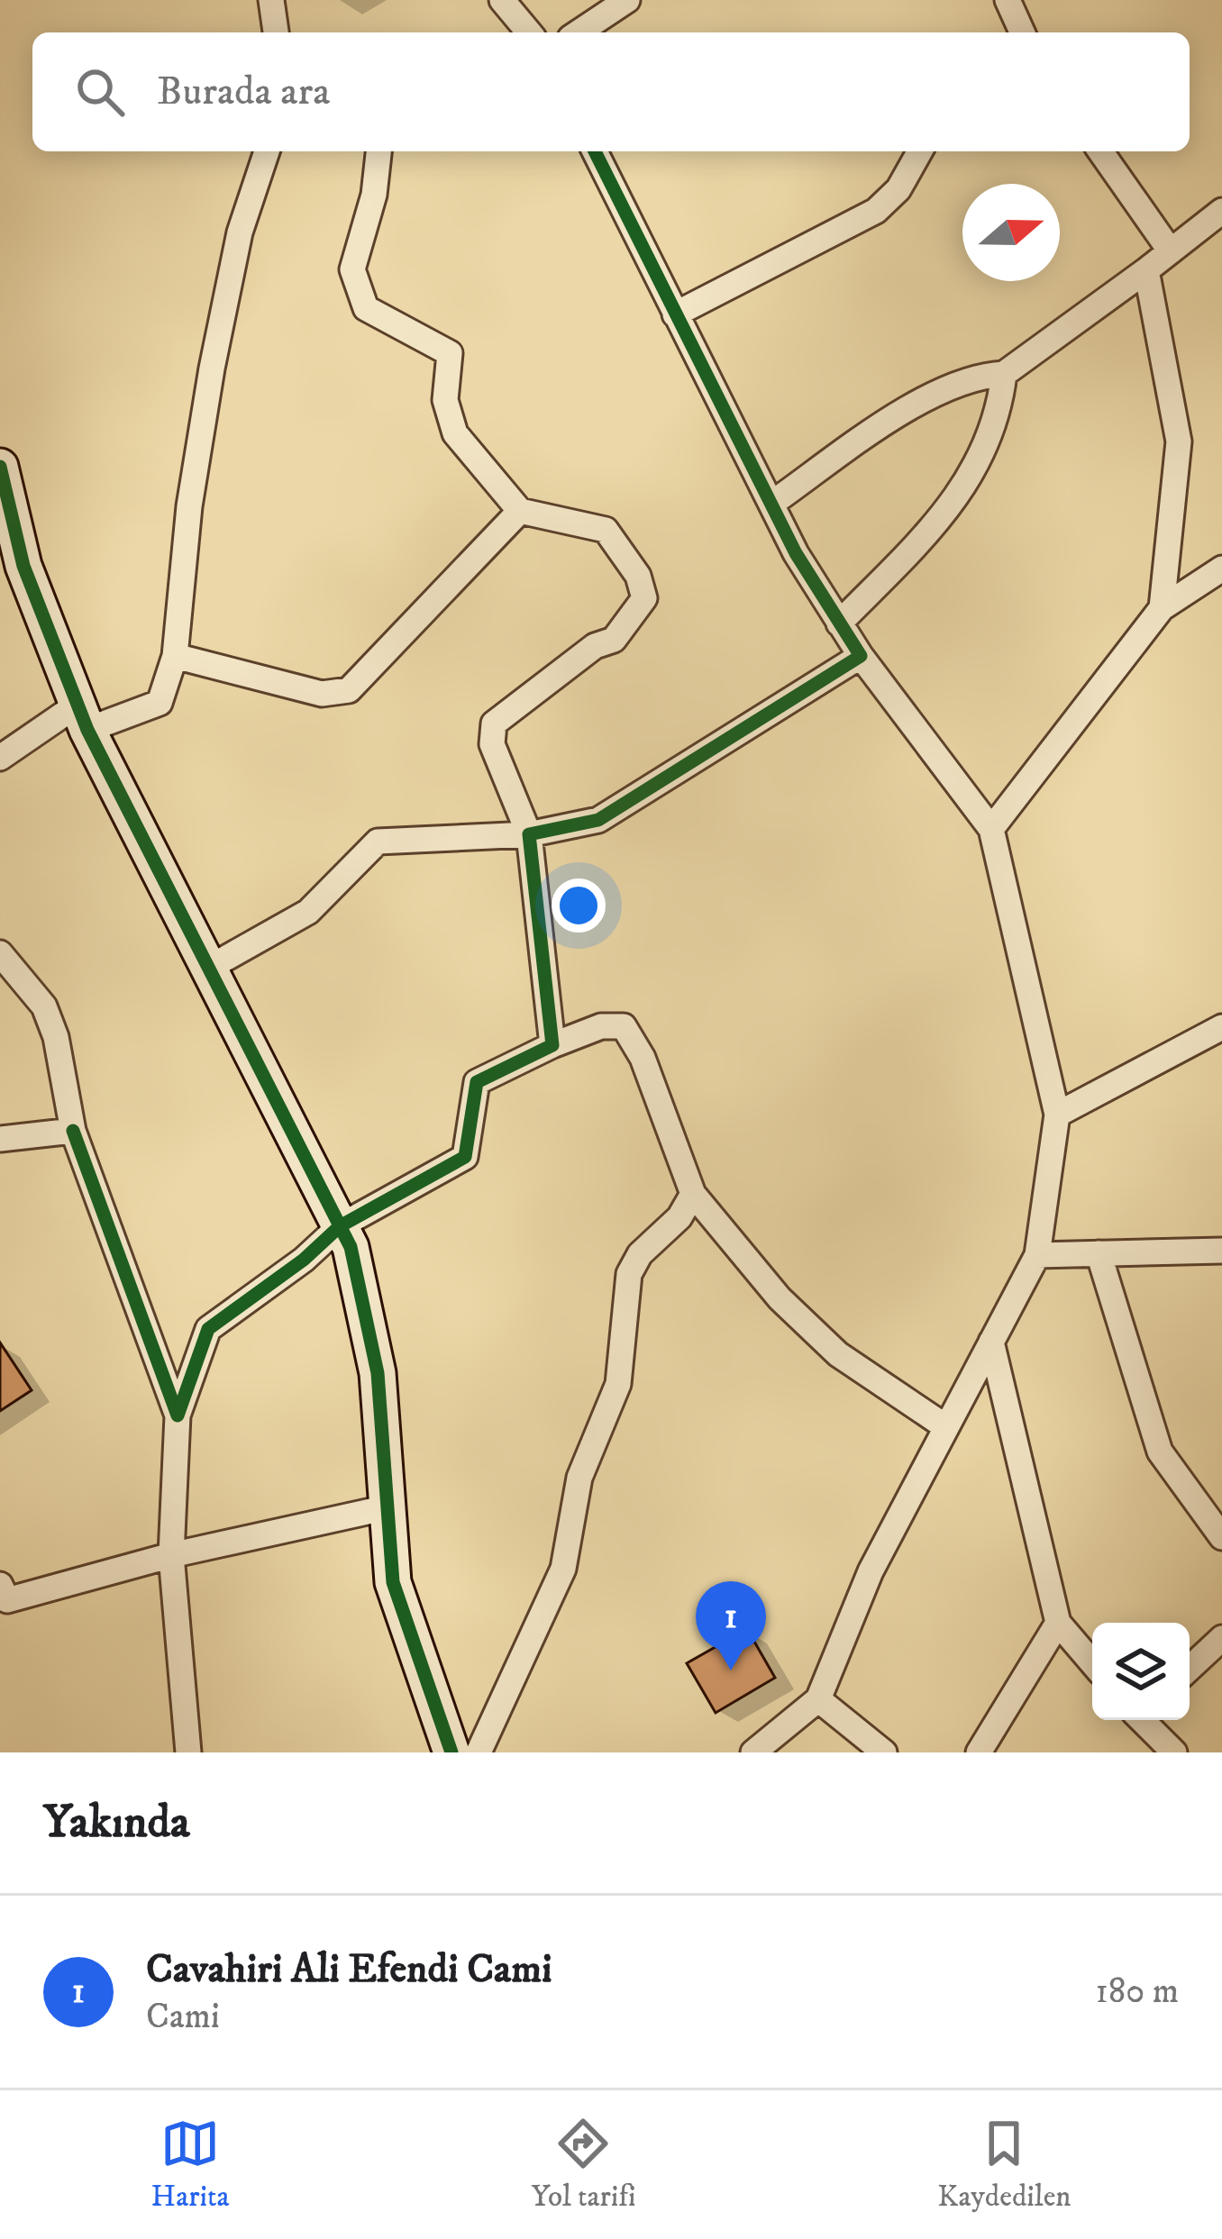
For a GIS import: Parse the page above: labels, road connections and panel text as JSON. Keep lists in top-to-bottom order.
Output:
{
  "north": "right",
  "page": {
    "search": "Burada ara",
    "pins": "1",
    "heading": "Yakında",
    "list": [
      {
        "mark": "1",
        "name": "Cavahiri Ali Efendi Cami",
        "note": "Cami",
        "value": "180 m"
      }
    ],
    "nav": ["Harita", "Yol tarifi", "Kaydedilen"]
  }
}
